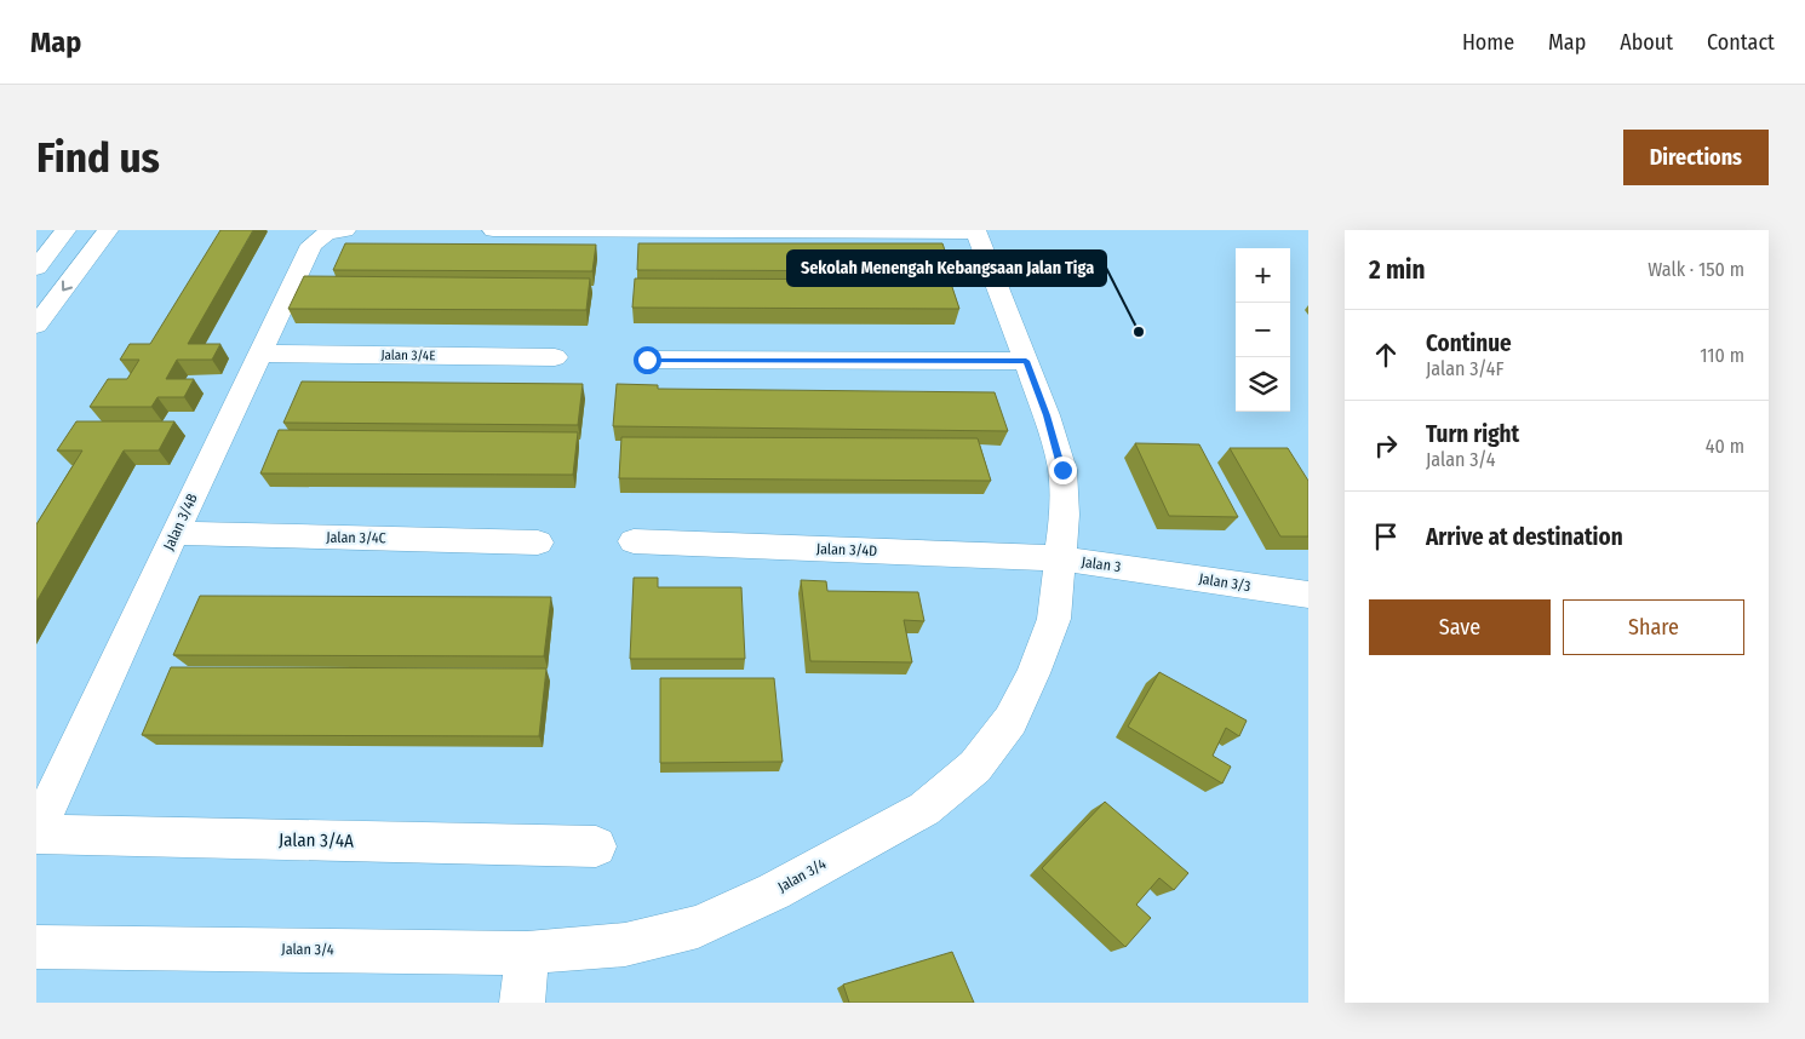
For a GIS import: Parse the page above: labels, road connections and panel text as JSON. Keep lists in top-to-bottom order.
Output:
{
  "streets": {
    "street": [
      "Jalan 3/4E",
      "Jalan 3/4B",
      "Jalan 3/4C",
      "Jalan 3/4D",
      "Jalan 3",
      "Jalan 3/3",
      "Jalan 3/4A",
      "Jalan 3/4"
    ]
  },
  "crossings": [
    ["Jalan 3/4E", "Jalan 3/4B"],
    ["Jalan 3/4B", "Jalan 3/4C"],
    ["Jalan 3/4B", "Jalan 3/4A"],
    ["Jalan 3/4D", "Jalan 3"],
    ["Jalan 3/4D", "Jalan 3/4"],
    ["Jalan 3", "Jalan 3/3"],
    ["Jalan 3", "Jalan 3/4"]
  ],
  "places": ["Sekolah Menengah Kebangsaan Jalan Tiga"],
  "page": {
    "header": "Map",
    "nav": [
      "Home",
      "Map",
      "About",
      "Contact"
    ],
    "buttons": [
      "Directions",
      ["Save", "Share"]
    ],
    "title": "Find us",
    "heading": ["2 min", "Walk · 150 m"],
    "map_buttons": ["+", "−"],
    "list": [
      ["Continue", "Jalan 3/4F", "110 m"],
      ["Turn right", "Jalan 3/4", "40 m"],
      "Arrive at destination"
    ]
  }
}
